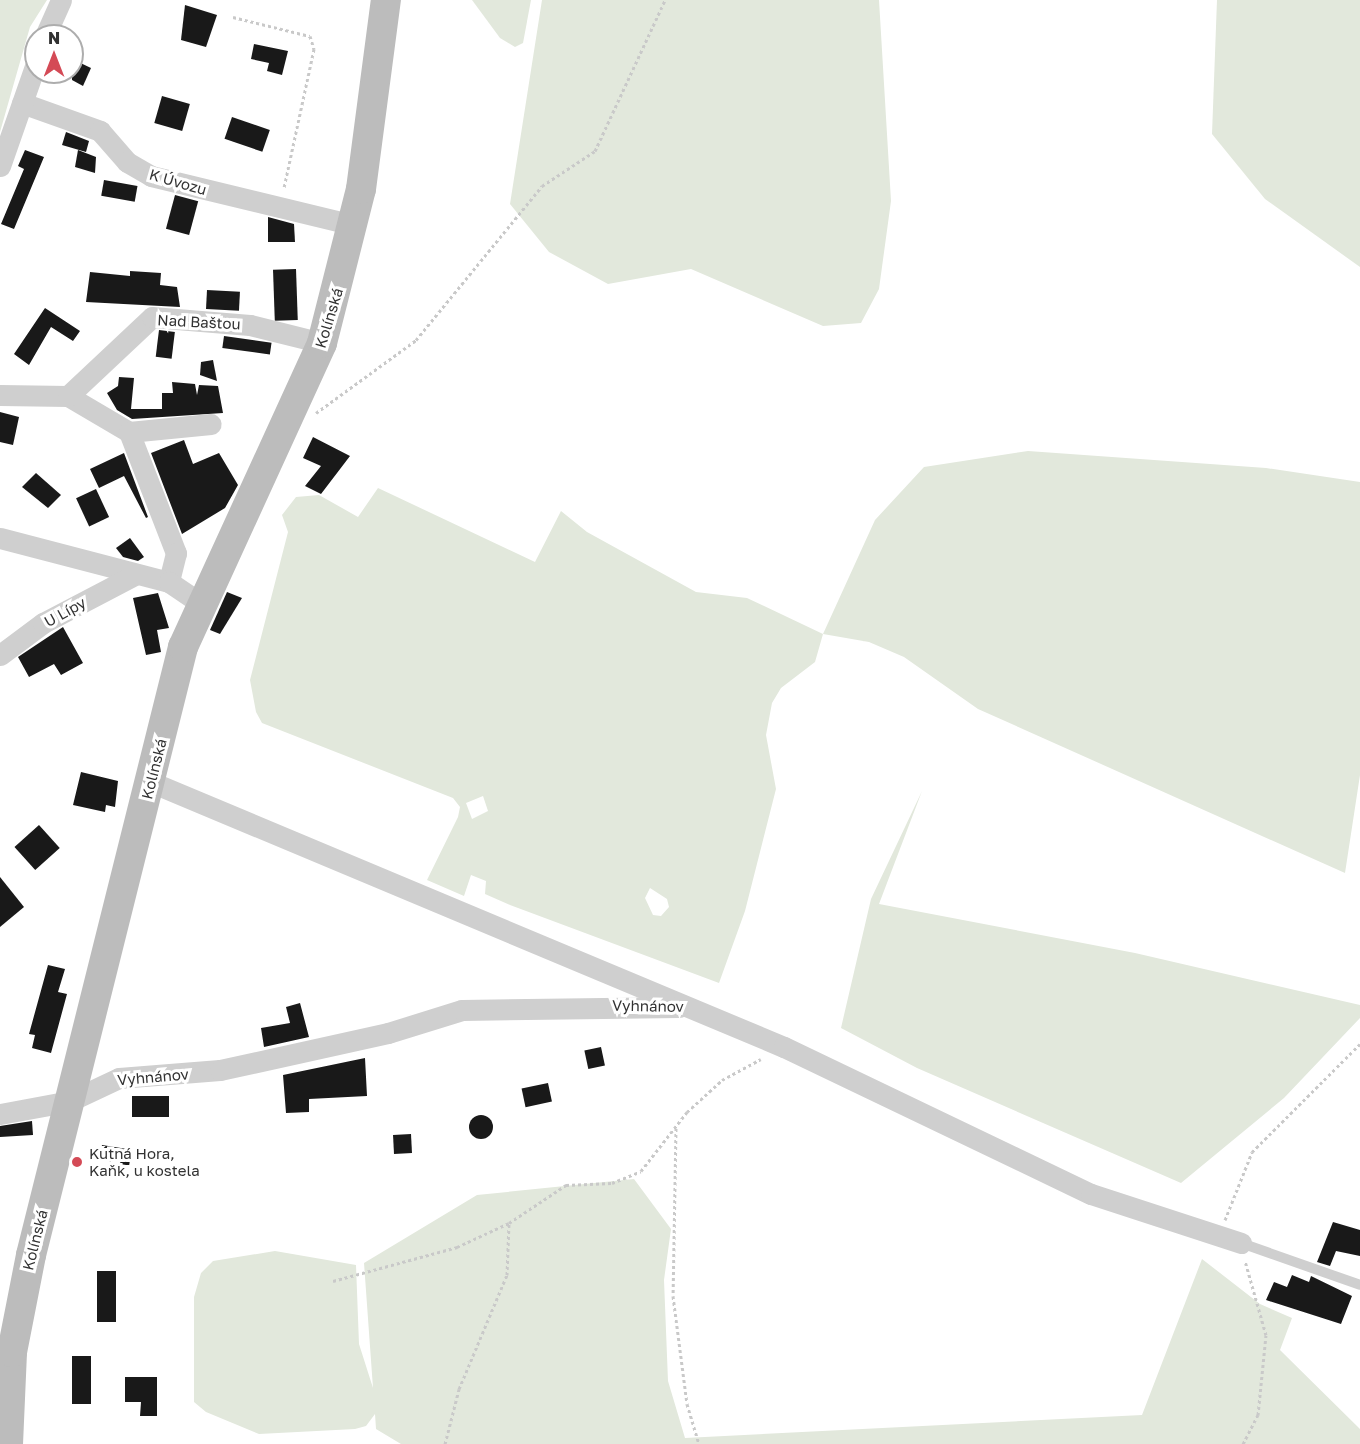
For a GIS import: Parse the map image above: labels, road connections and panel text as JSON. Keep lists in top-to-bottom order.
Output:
{
  "streets": {
    "street": [
      "K Úvozu",
      "Kolínská",
      "Nad Baštou",
      "U Lípy",
      "Vyhnánov"
    ]
  },
  "crossings": [
    ["K Úvozu", "Kolínská"],
    ["Kolínská", "Nad Baštou"],
    ["Kolínská", "Vyhnánov"]
  ],
  "places": ["Kutná Hora, Kaňk, u kostela"],
  "north": "top"
}
